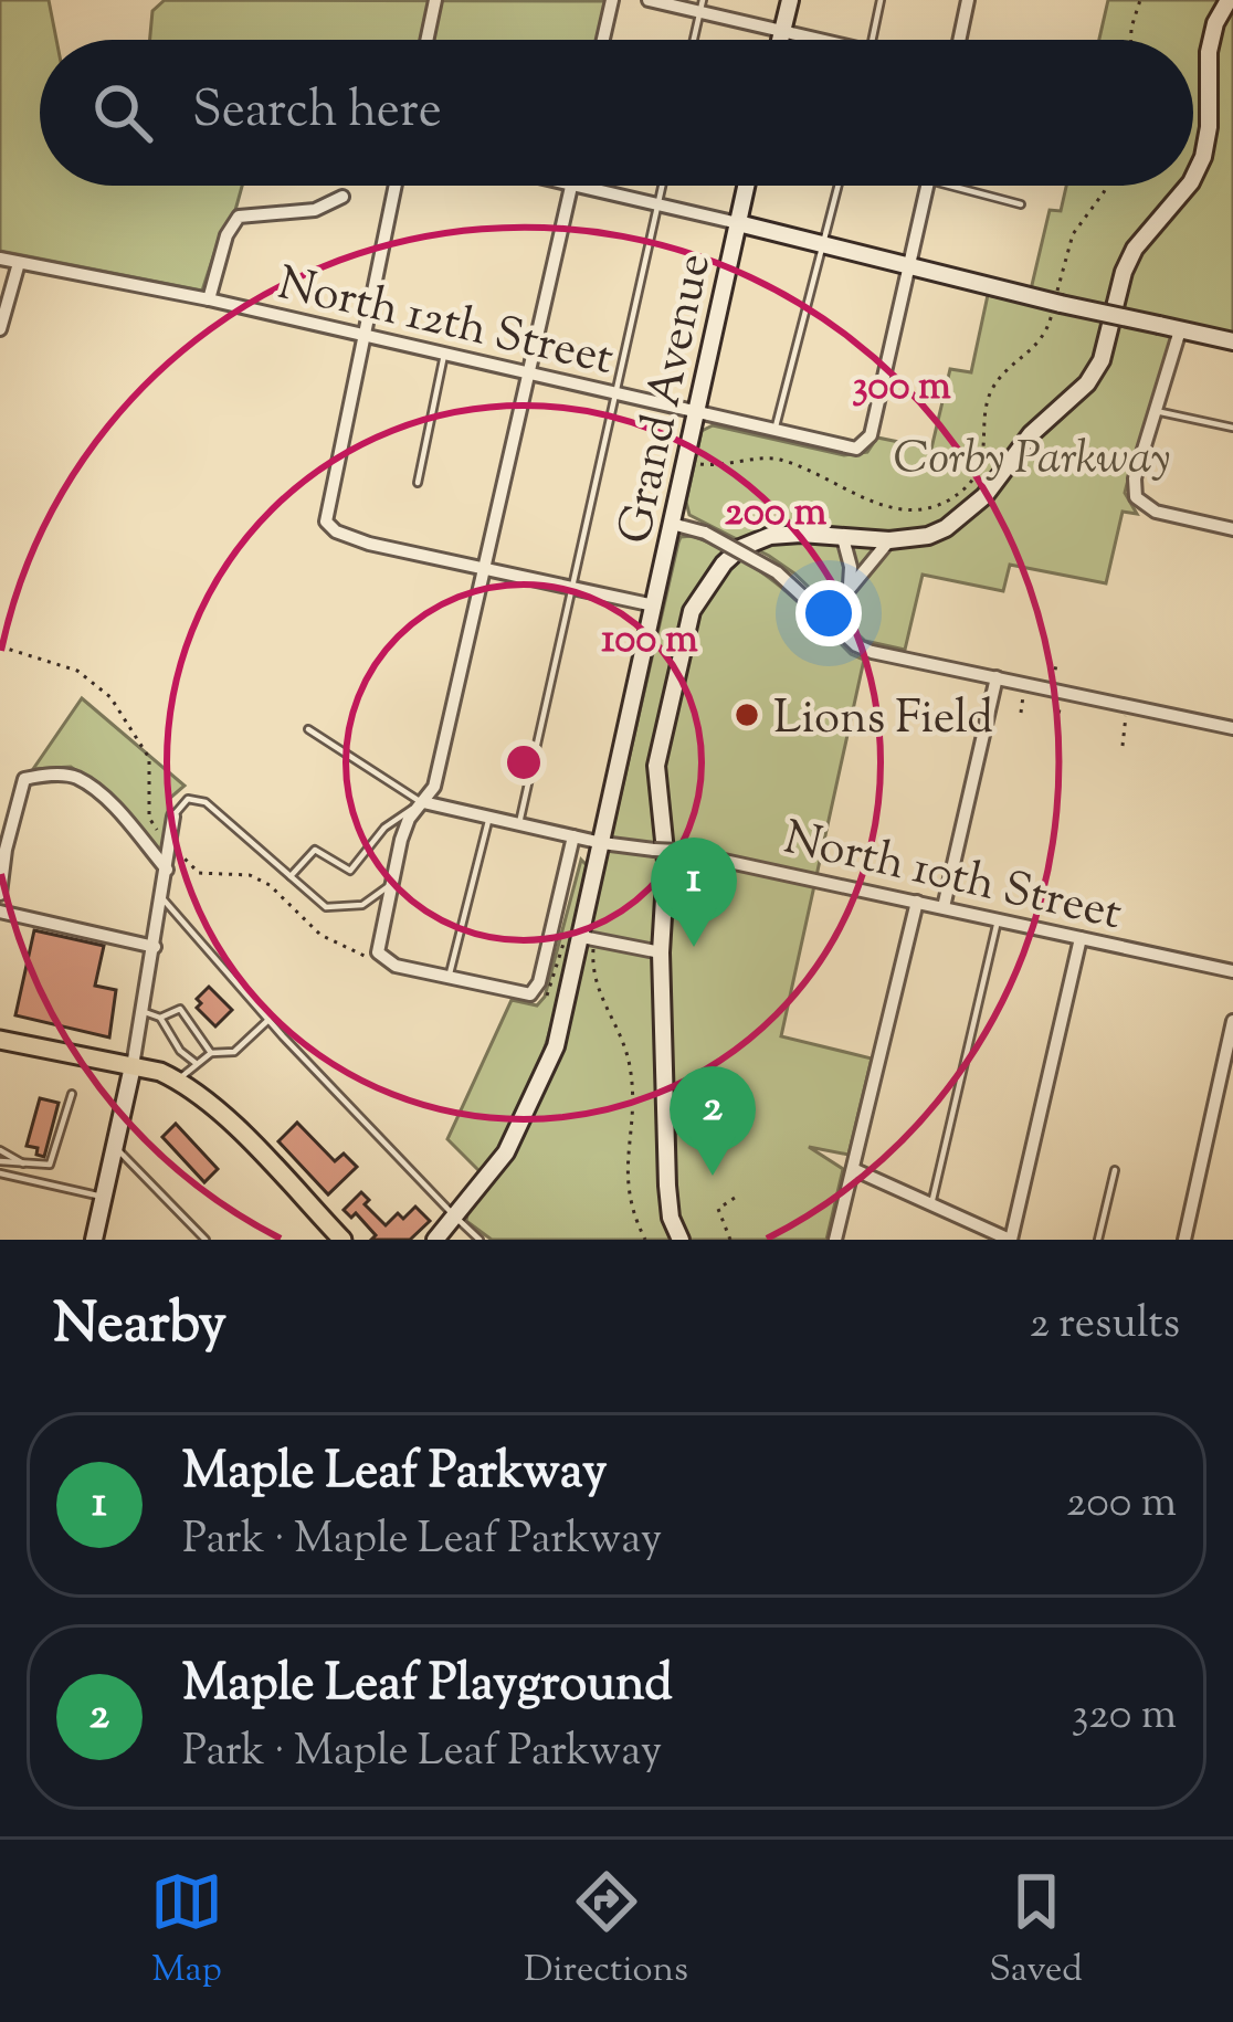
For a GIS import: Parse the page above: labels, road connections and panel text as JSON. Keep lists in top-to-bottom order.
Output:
{
  "streets": {
    "street": ["North 12th Street", "Grand Avenue", "North 10th Street"]
  },
  "crossings": [
    ["North 12th Street", "Grand Avenue"],
    ["Grand Avenue", "North 10th Street"]
  ],
  "parks": ["Corby Parkway"],
  "places": ["Lions Field"],
  "page": {
    "search": "Search here",
    "pins": ["1", "2"],
    "heading": ["Nearby", "2 results"],
    "list": [
      {
        "mark": "1",
        "name": "Maple Leaf Parkway",
        "note": "Park · Maple Leaf Parkway",
        "value": "200 m"
      },
      {
        "mark": "2",
        "name": "Maple Leaf Playground",
        "note": "Park · Maple Leaf Parkway",
        "value": "320 m"
      }
    ],
    "nav": ["Map", "Directions", "Saved"]
  },
  "rings": ["300 m", "200 m", "100 m"]
}
